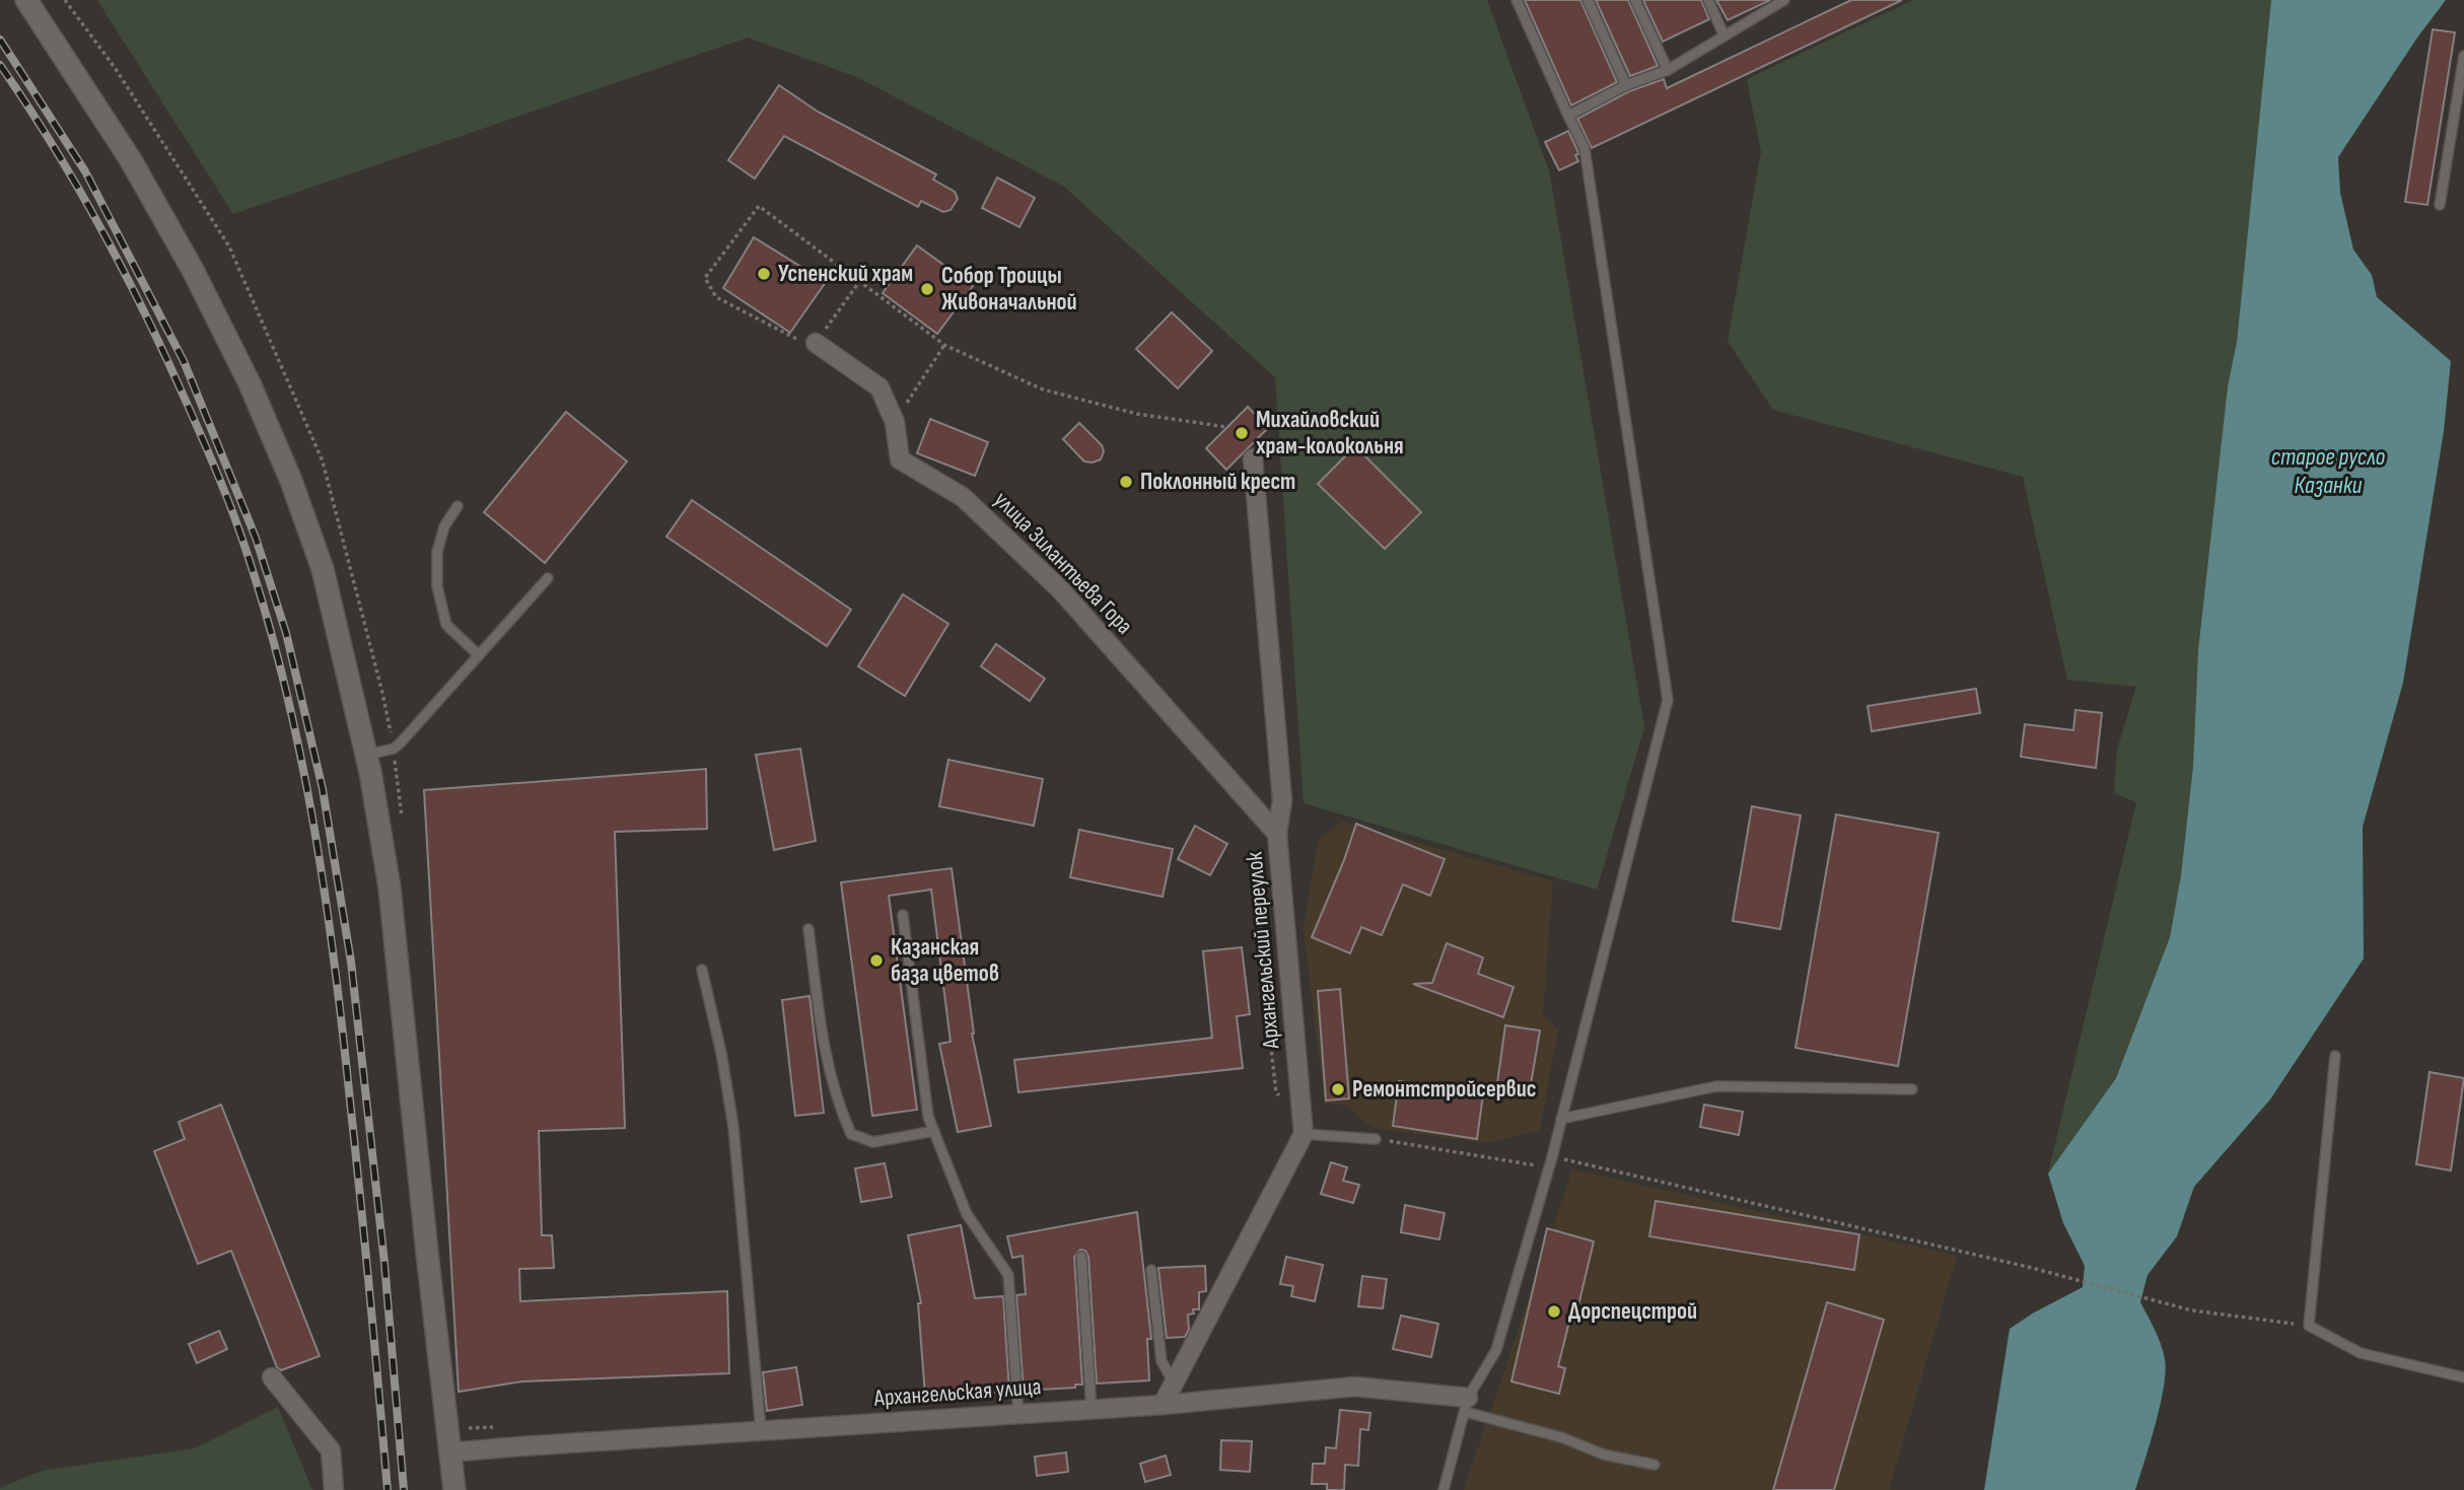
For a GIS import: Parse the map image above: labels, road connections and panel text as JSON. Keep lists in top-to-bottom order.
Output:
{
  "streets": {
    "street": ["улица Зилантьева Гора", "Архангельский переулок", "Архангельская улица"]
  },
  "crossings": [
    ["улица Зилантьева Гора", "Архангельский переулок"]
  ],
  "water": ["старое русло Казанки"],
  "places": [
    "Успенский храм",
    "Собор Троицы Живоначальной",
    "Михайловский храм-колокольня",
    "Поклонный крест",
    "Казанская база цветов",
    "Ремонтстройсервис",
    "Дорспецстрой"
  ]
}
